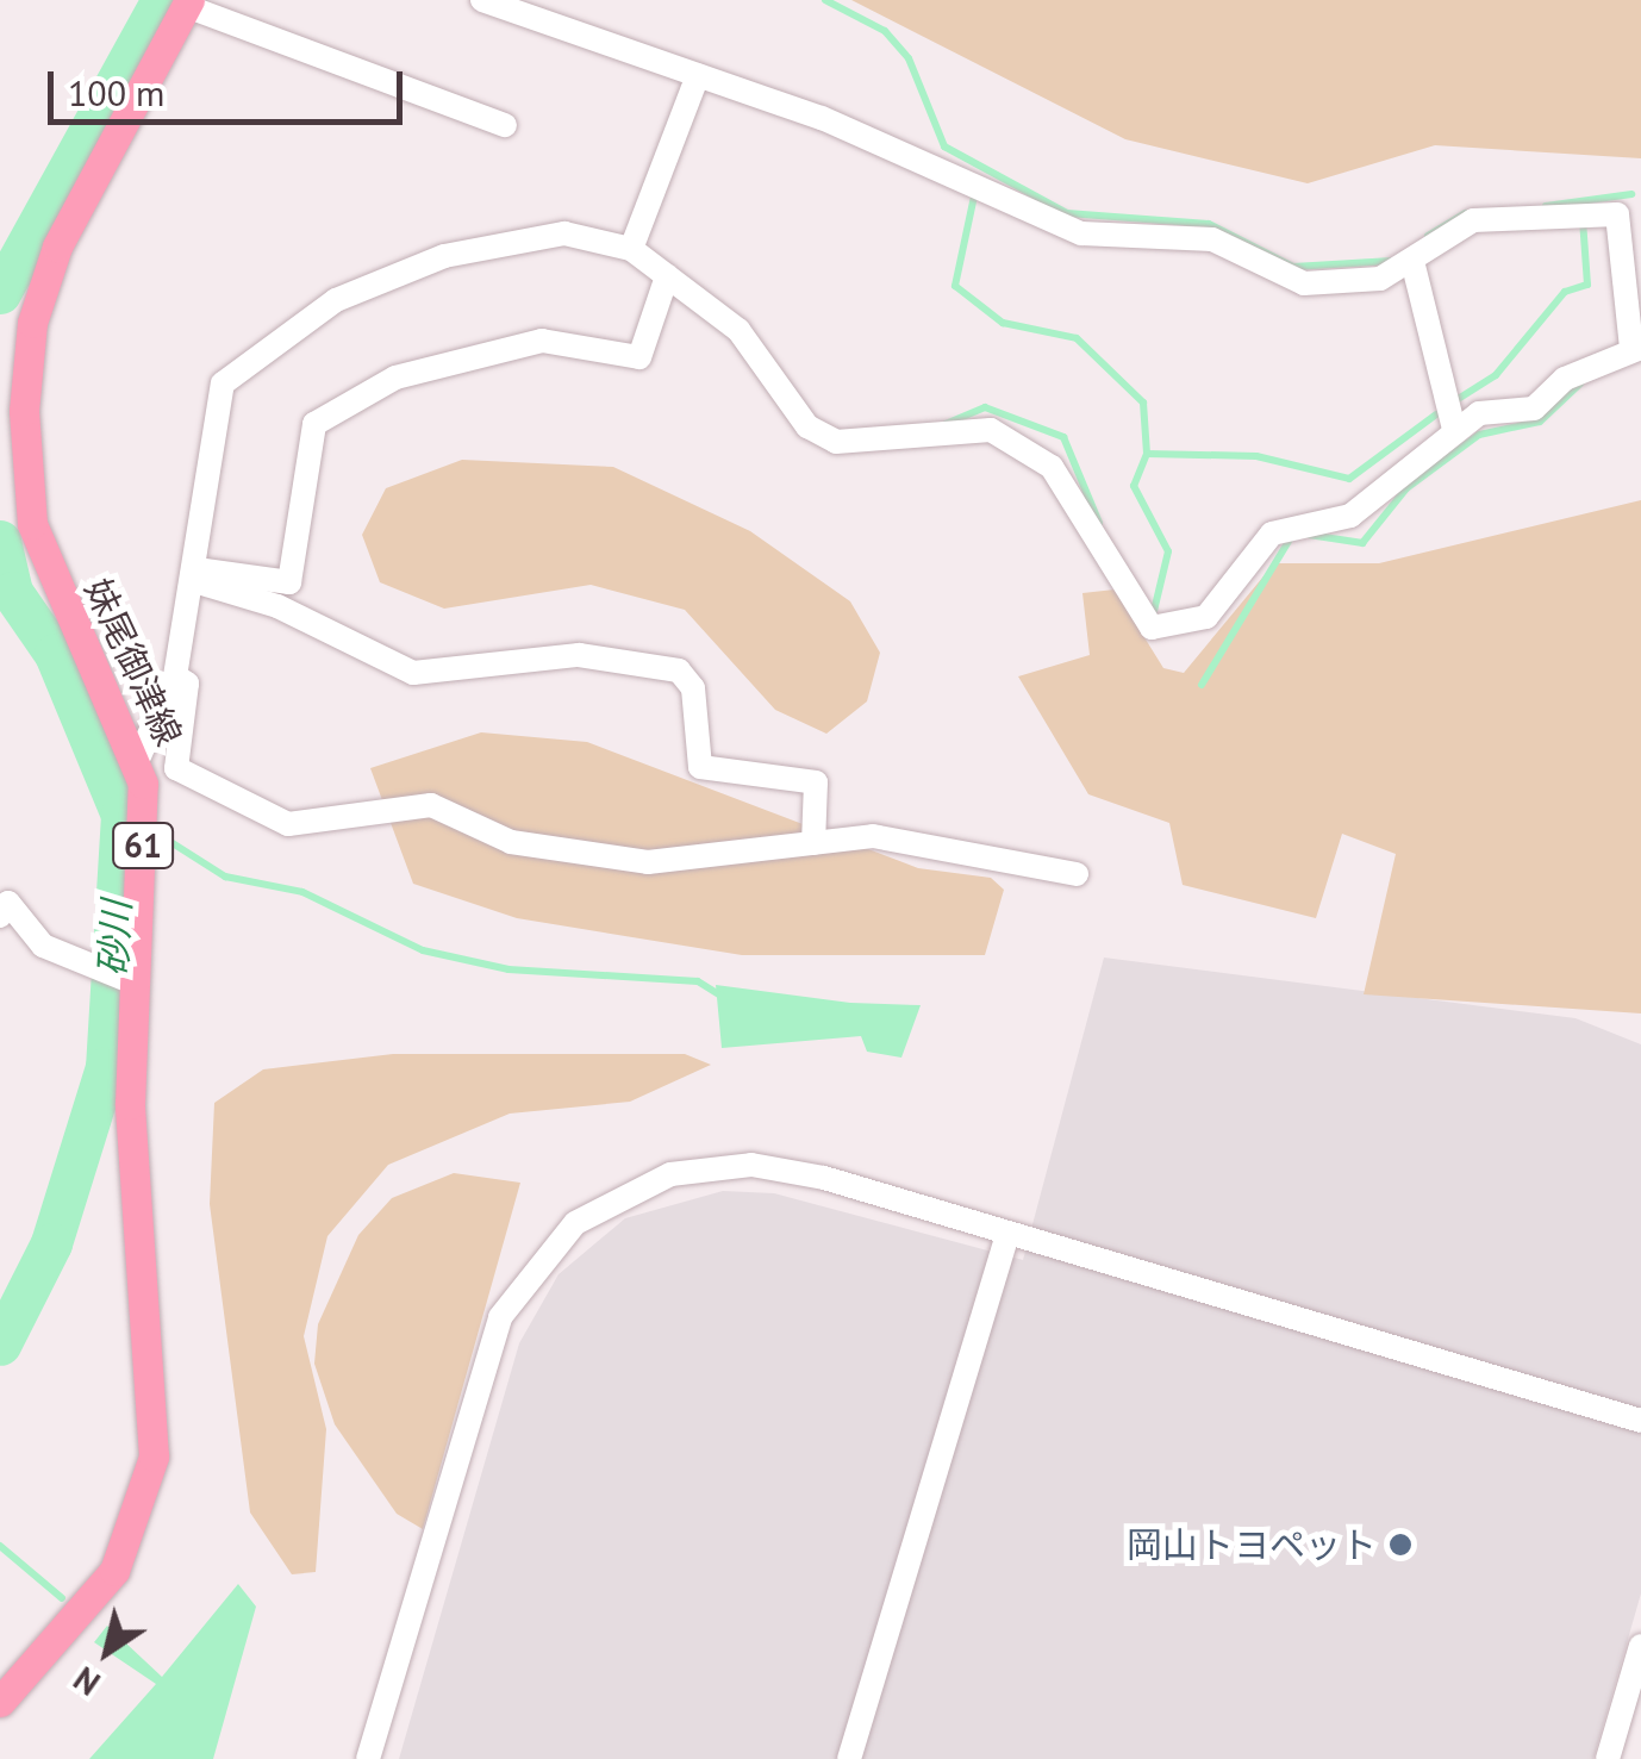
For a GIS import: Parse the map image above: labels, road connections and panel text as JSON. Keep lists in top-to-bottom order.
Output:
{
  "streets": {
    "main road": ["妹尾御津線", "61"]
  },
  "water": ["砂川"],
  "places": ["岡山トヨペット"],
  "scale_bar": "100 m",
  "north": "bottom left"
}
